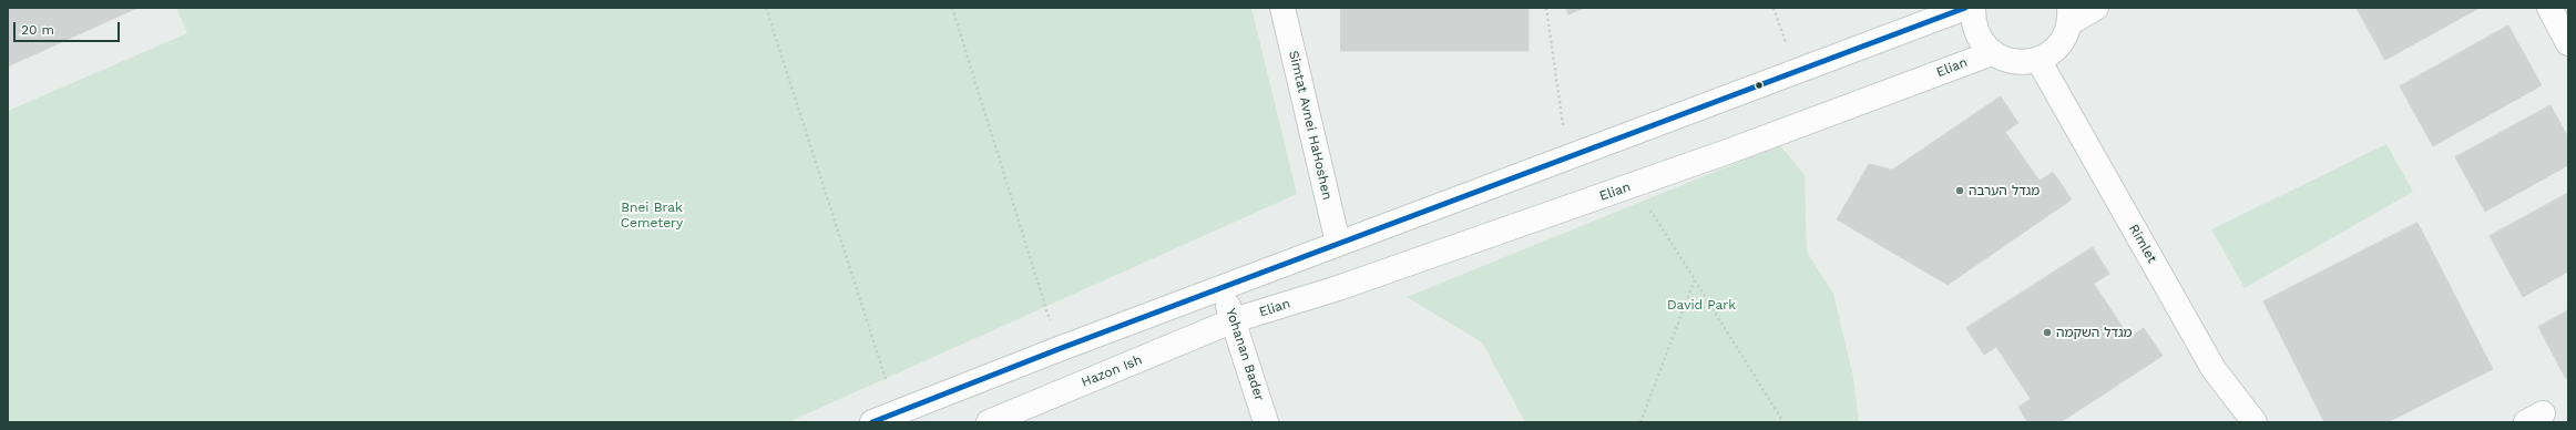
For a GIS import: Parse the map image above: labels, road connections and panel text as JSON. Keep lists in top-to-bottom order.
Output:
{
  "streets": {
    "street": [
      "Elian",
      "Simtat Avnei HaHoshen",
      "Rimlet",
      "Yohanan Bader",
      "Hazon Ish"
    ]
  },
  "crossings": [
    ["Elian", "Yohanan Bader"],
    ["Elian", "Hazon Ish"],
    ["Yohanan Bader", "Hazon Ish"]
  ],
  "parks": ["Bnei Brak Cemetery", "David Park"],
  "places": ["מגדל הערבה", "מגדל השקמה"],
  "scale_bar": "20 m"
}
